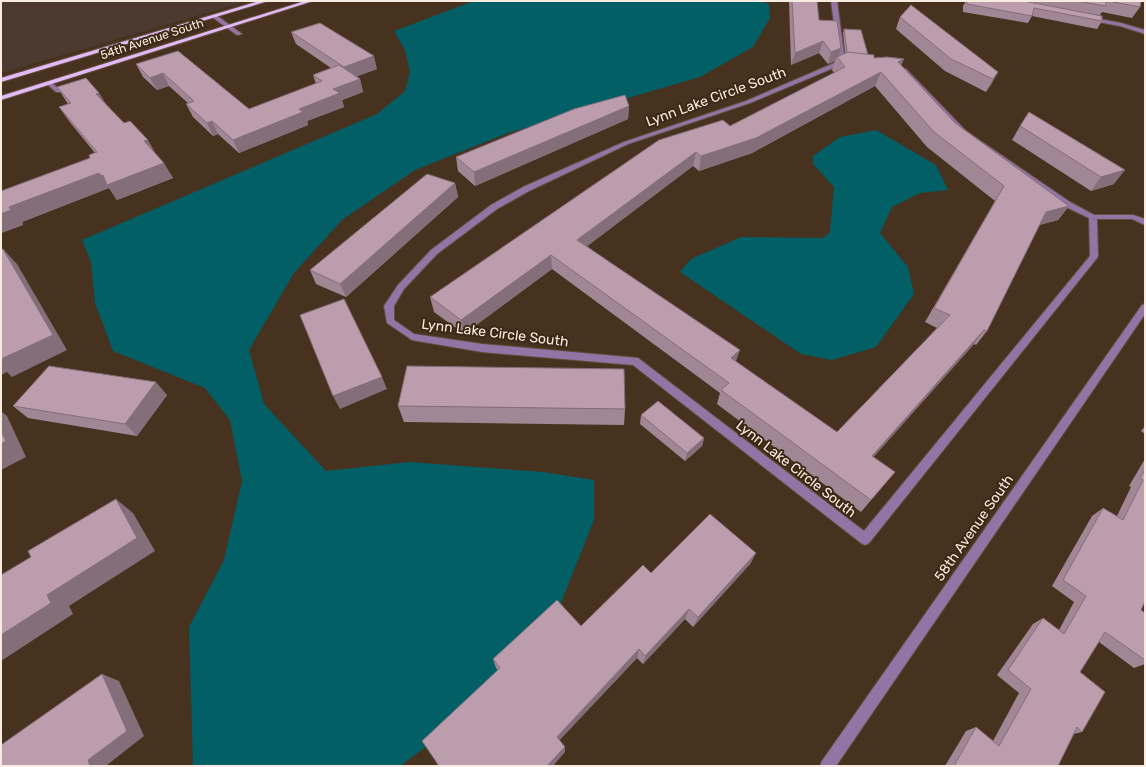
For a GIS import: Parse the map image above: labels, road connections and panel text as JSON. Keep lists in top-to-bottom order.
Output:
{
  "streets": {
    "main road": ["54th Avenue South"],
    "street": ["Lynn Lake Circle South", "58th Avenue South"]
  }
}
